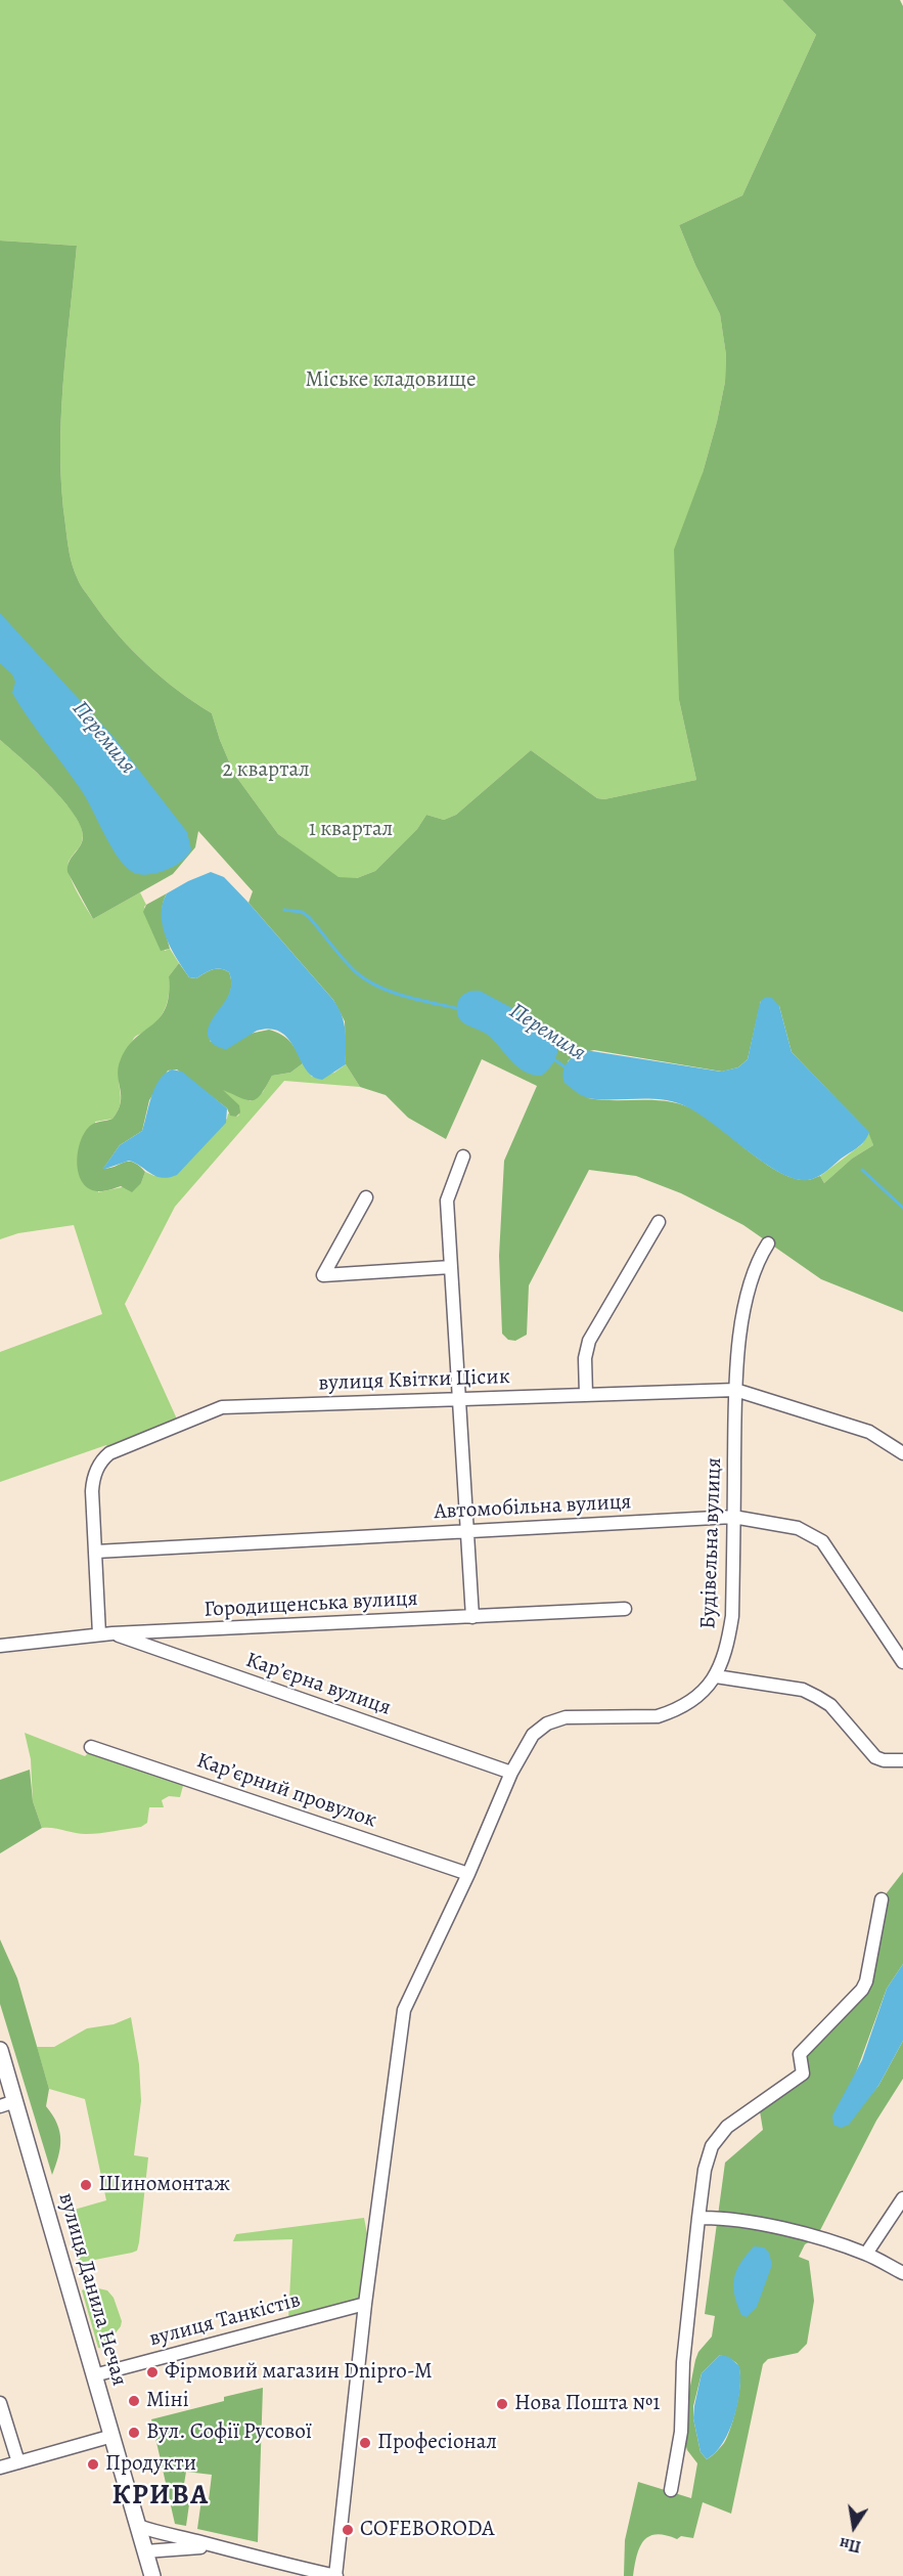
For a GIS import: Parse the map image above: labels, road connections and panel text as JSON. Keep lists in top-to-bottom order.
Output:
{
  "streets": {
    "main road": ["вулиця Данила Нечая"],
    "street": [
      "вулиця Квітки Цісик",
      "Автомобільна вулиця",
      "Будівельна вулиця",
      "Городищенська вулиця",
      "Карʼєрна вулиця",
      "Карʼєрний провулок",
      "вулиця Танкістів"
    ]
  },
  "crossings": [
    ["вулиця Квітки Цісик", "Автомобільна вулиця"],
    ["вулиця Квітки Цісик", "Будівельна вулиця"],
    ["вулиця Квітки Цісик", "Городищенська вулиця"],
    ["вулиця Квітки Цісик", "Карʼєрна вулиця"],
    ["Автомобільна вулиця", "Будівельна вулиця"],
    ["Будівельна вулиця", "Карʼєрна вулиця"],
    ["Будівельна вулиця", "Карʼєрний провулок"],
    ["Будівельна вулиця", "вулиця Танкістів"],
    ["Городищенська вулиця", "Карʼєрна вулиця"],
    ["вулиця Данила Нечая", "вулиця Танкістів"]
  ],
  "districts": ["КРИВА"],
  "water": ["Перемиля"],
  "parks": ["Міське кладовище", "2 квартал", "1 квартал"],
  "places": [
    "Шиномонтаж",
    "Фірмовий магазин Dnipro-M",
    "Міні",
    "Нова Пошта №1",
    "Вул. Софії Русової",
    "Професіонал",
    "Продукти",
    "COFEBORODA"
  ],
  "north": "bottom"
}
